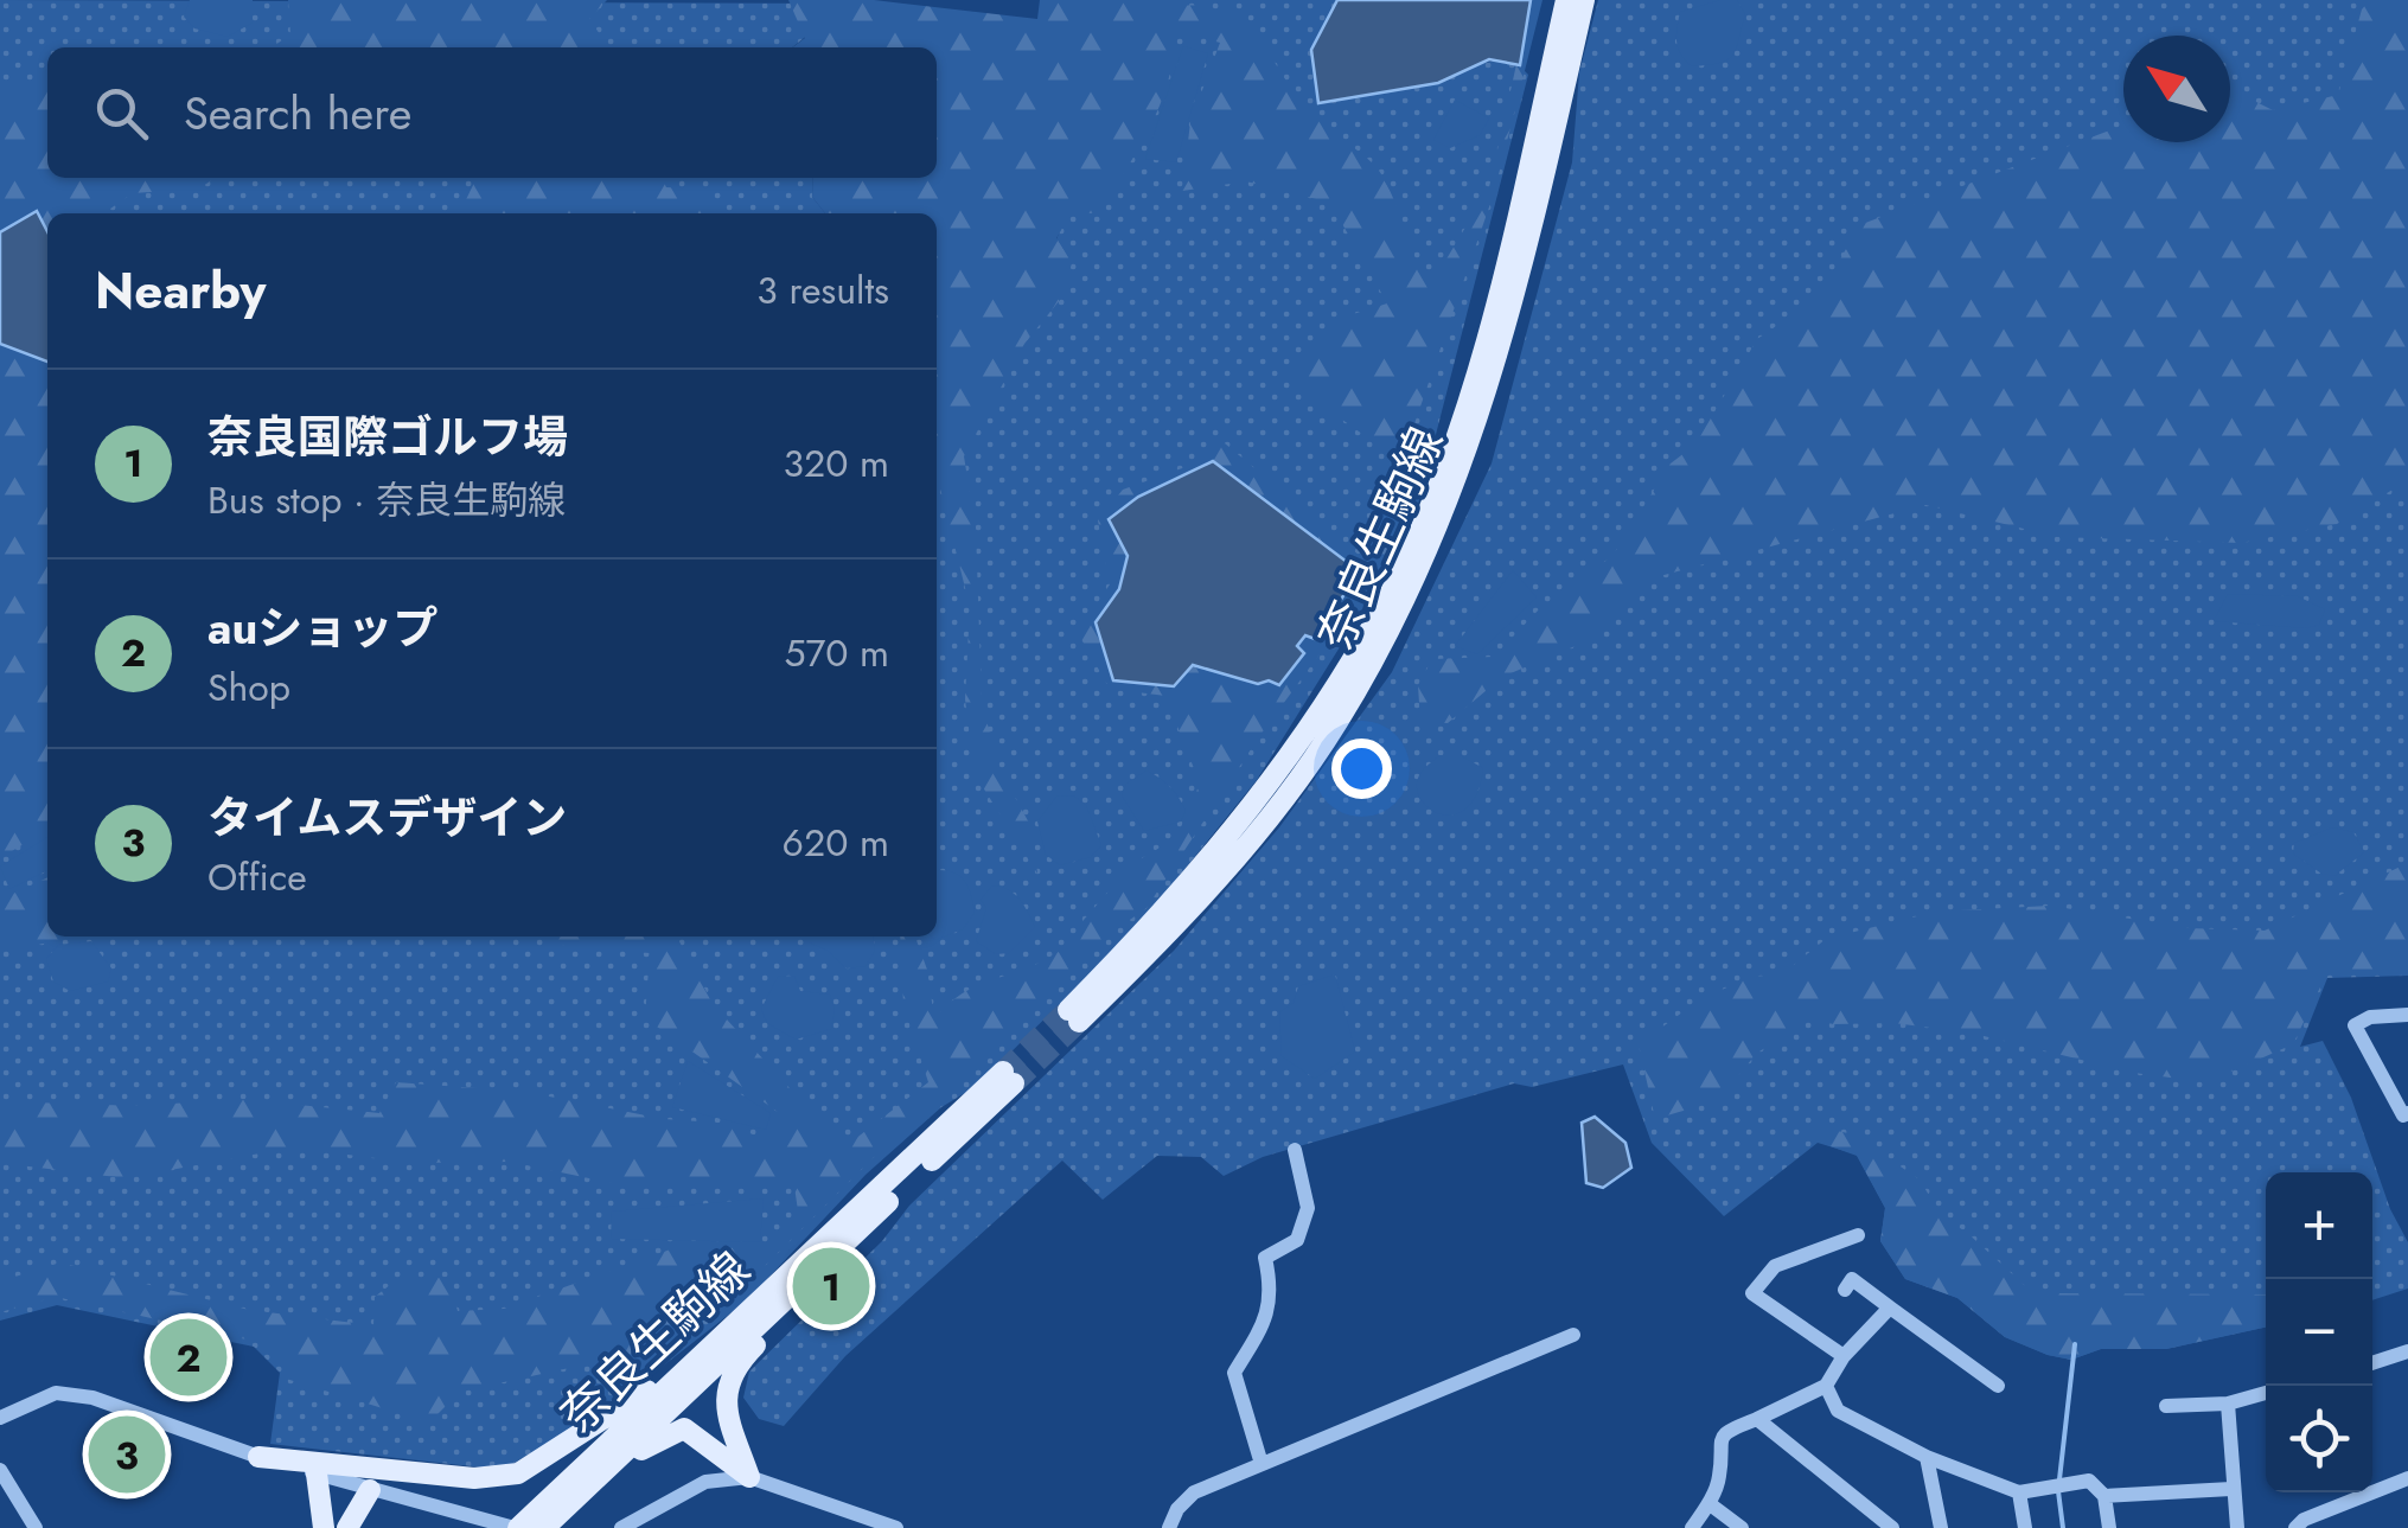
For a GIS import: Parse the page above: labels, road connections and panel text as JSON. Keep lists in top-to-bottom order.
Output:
{
  "streets": {
    "main road": ["奈良生駒線"]
  },
  "north": "top left",
  "page": {
    "search": "Search here",
    "heading": ["Nearby", "3 results"],
    "list": [
      {
        "mark": "1",
        "name": "奈良国際ゴルフ場",
        "note": "Bus stop · 奈良生駒線",
        "value": "320 m"
      },
      {
        "mark": "2",
        "name": "auショップ",
        "note": "Shop",
        "value": "570 m"
      },
      {
        "mark": "3",
        "name": "タイムスデザイン",
        "note": "Office",
        "value": "620 m"
      }
    ],
    "map_buttons": ["+", "−"],
    "pins": ["1", "2", "3"]
  }
}
